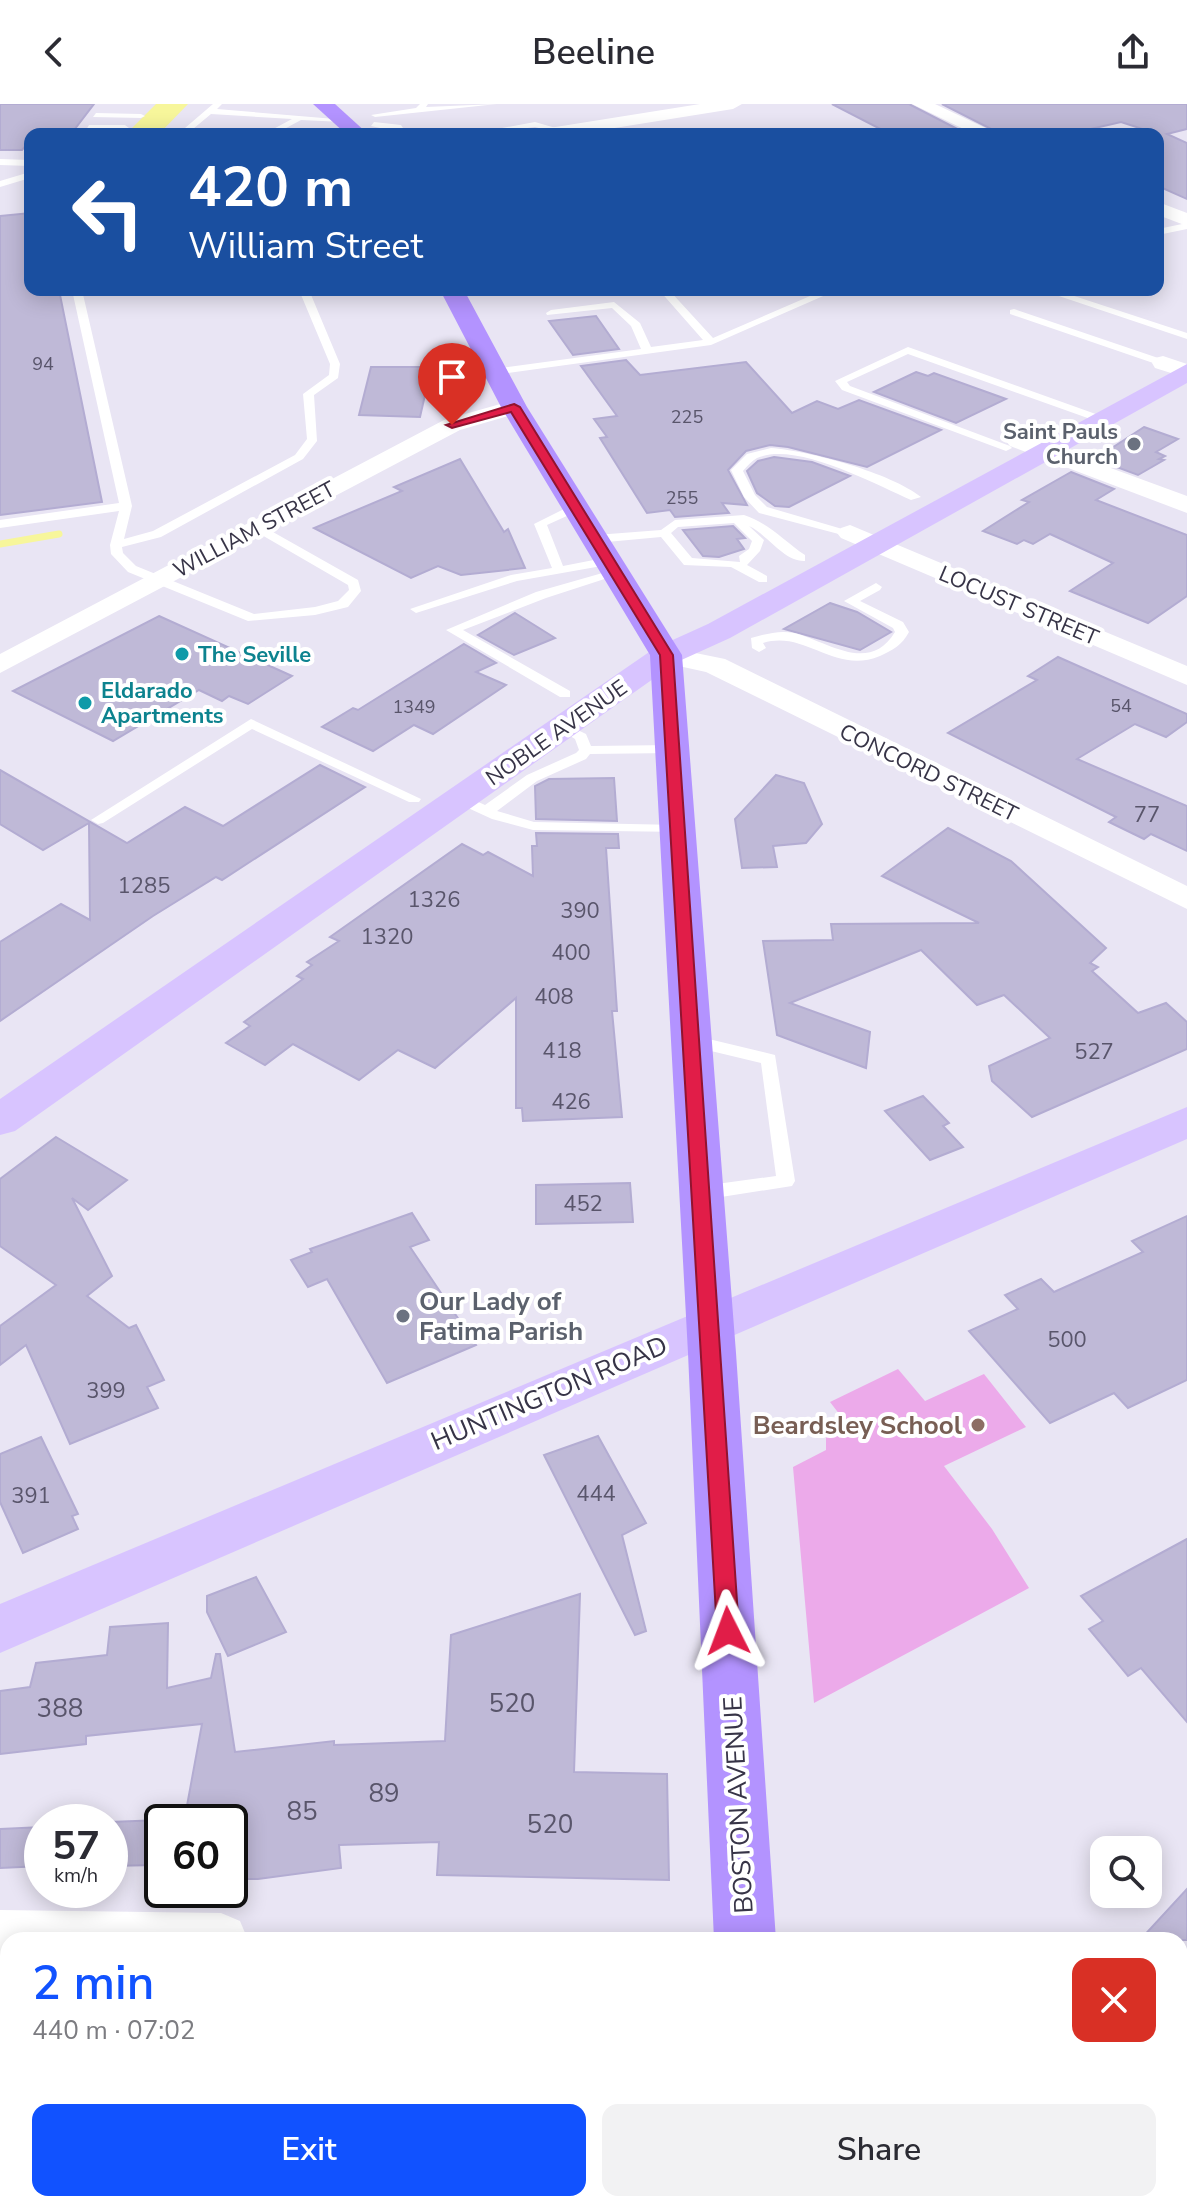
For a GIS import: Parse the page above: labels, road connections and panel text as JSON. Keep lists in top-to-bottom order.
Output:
{
  "streets": {
    "main road": ["NOBLE AVENUE", "HUNTINGTON ROAD", "BOSTON AVENUE"],
    "street": ["WILLIAM STREET", "LOCUST STREET", "CONCORD STREET"]
  },
  "crossings": [
    ["WILLIAM STREET", "BOSTON AVENUE"],
    ["LOCUST STREET", "NOBLE AVENUE"],
    ["NOBLE AVENUE", "CONCORD STREET"],
    ["NOBLE AVENUE", "BOSTON AVENUE"],
    ["CONCORD STREET", "BOSTON AVENUE"],
    ["HUNTINGTON ROAD", "BOSTON AVENUE"]
  ],
  "places": [
    "Saint Pauls Church",
    "The Seville",
    "Eldarado Apartments",
    "Our Lady of Fatima Parish",
    "Beardsley School"
  ],
  "house_numbers": [
    "94",
    "225",
    "255",
    "54",
    "1349",
    "77",
    "1285",
    "1326",
    "390",
    "1320",
    "400",
    "408",
    "418",
    "527",
    "426",
    "452",
    "500",
    "399",
    "444",
    "391",
    "520",
    "388",
    "89",
    "85",
    "520"
  ],
  "page": {
    "header": "Beeline",
    "turn": ["420 m", "William Street"],
    "speed": "57 km/h",
    "limit": "60",
    "heading": ["2 min", "440 m · 07:02"],
    "buttons": ["Exit", "Share"]
  }
}
